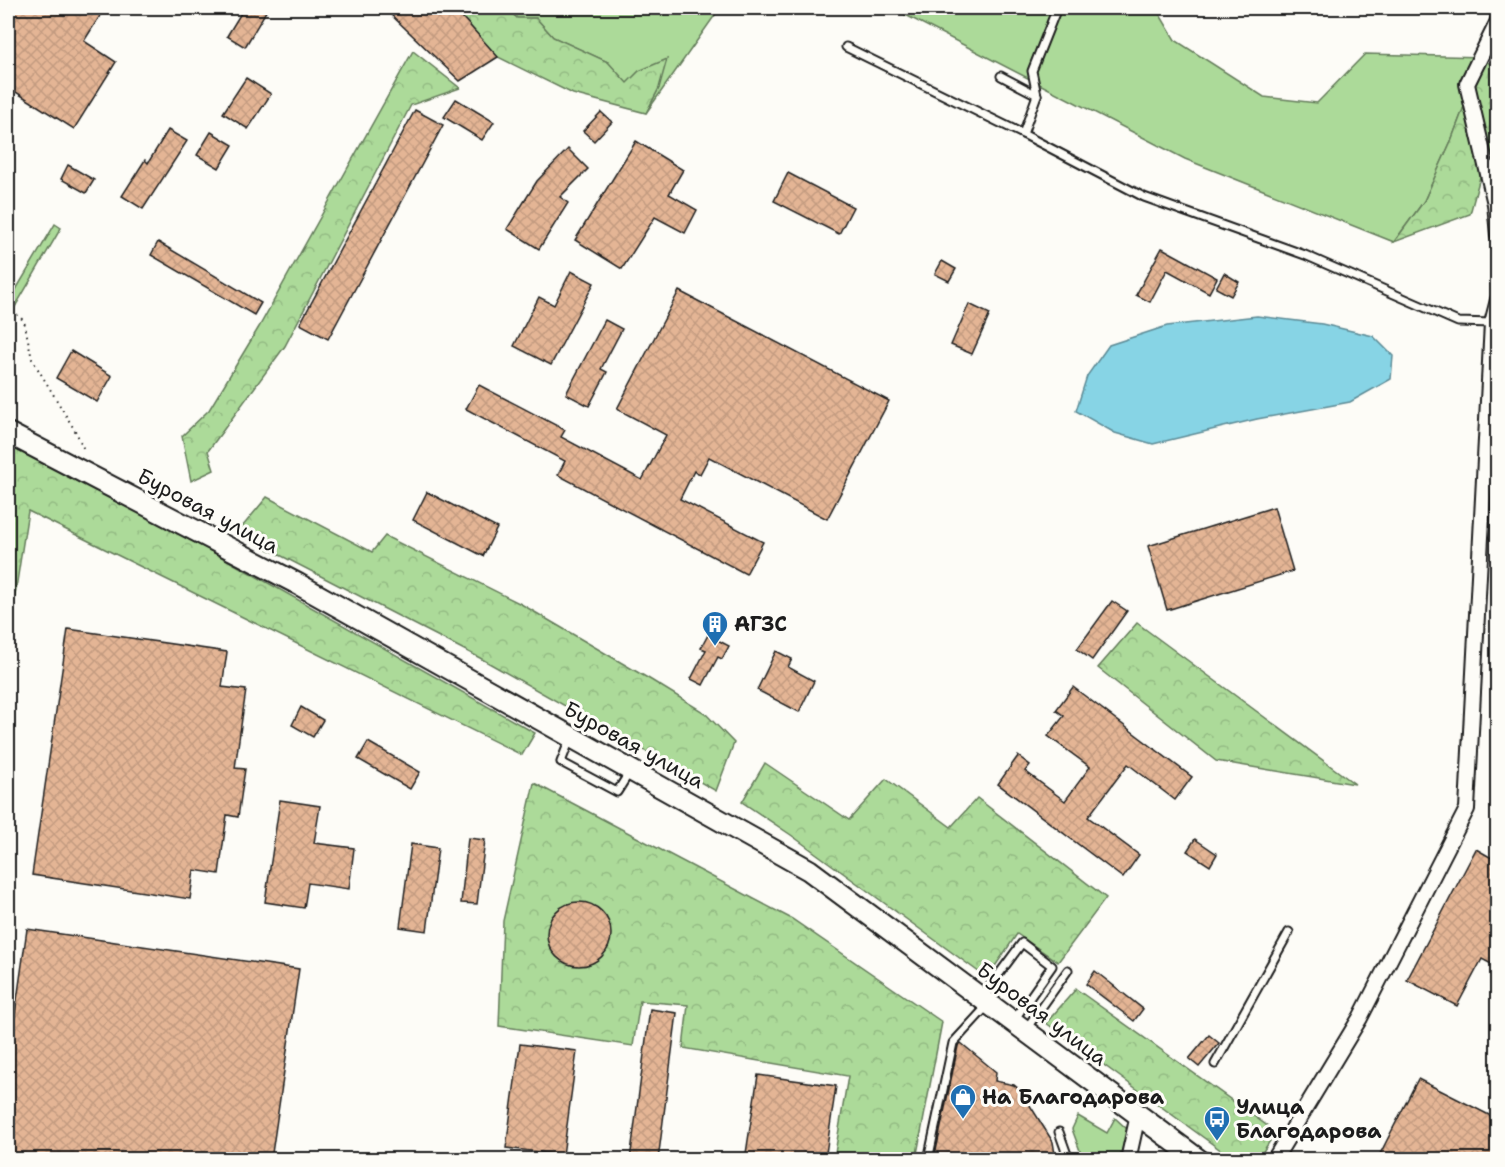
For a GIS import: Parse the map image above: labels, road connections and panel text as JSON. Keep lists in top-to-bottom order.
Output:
{
  "streets": {
    "main road": ["Буровая улица"]
  },
  "places": {
    "building": ["АГЗС"],
    "shop": ["На Благодарова"],
    "bus stop": ["Улица Благодарова"]
  }
}
